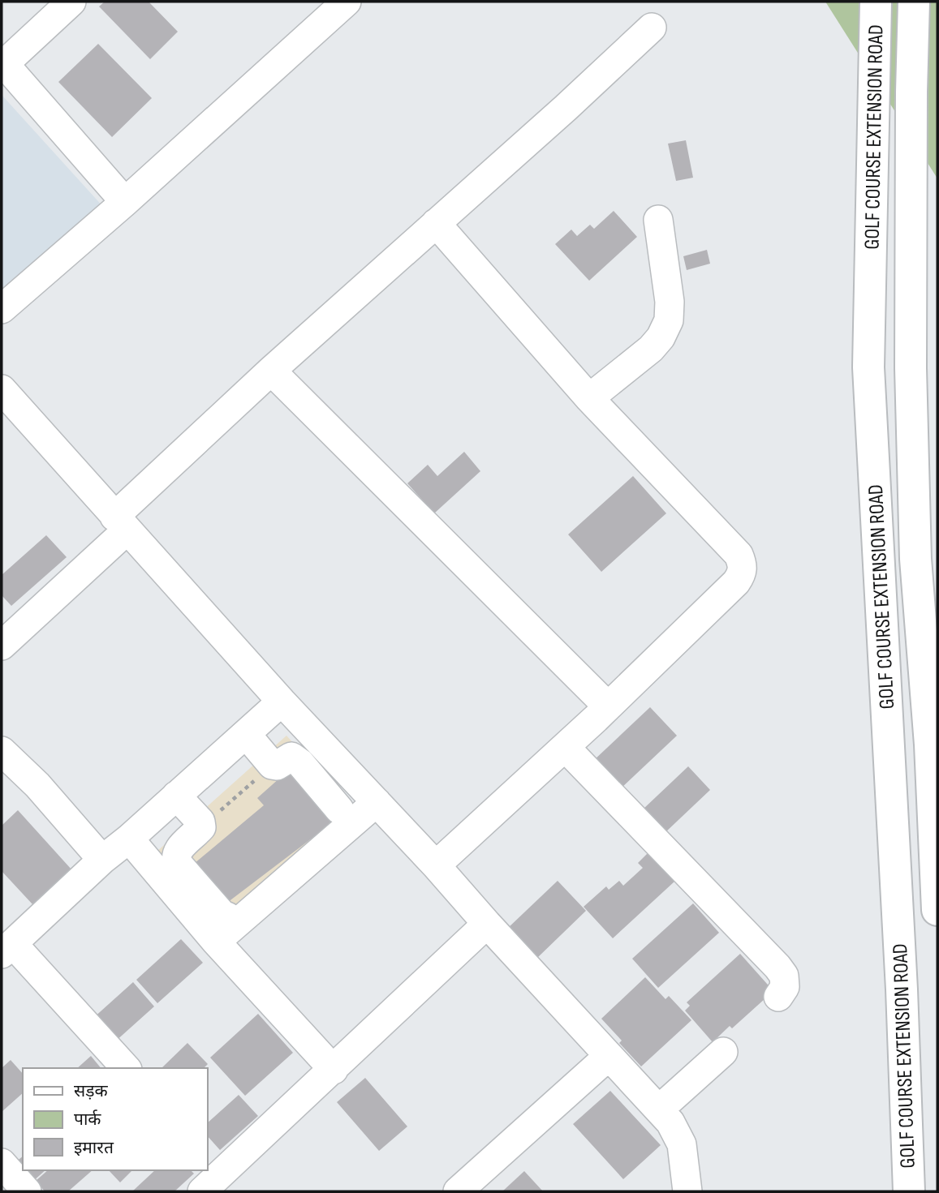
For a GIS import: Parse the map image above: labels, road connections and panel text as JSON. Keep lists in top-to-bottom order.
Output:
{
  "streets": {
    "main road": ["GOLF COURSE EXTENSION ROAD"]
  },
  "legend": ["सड़क", "पार्क", "इमारत"]
}
